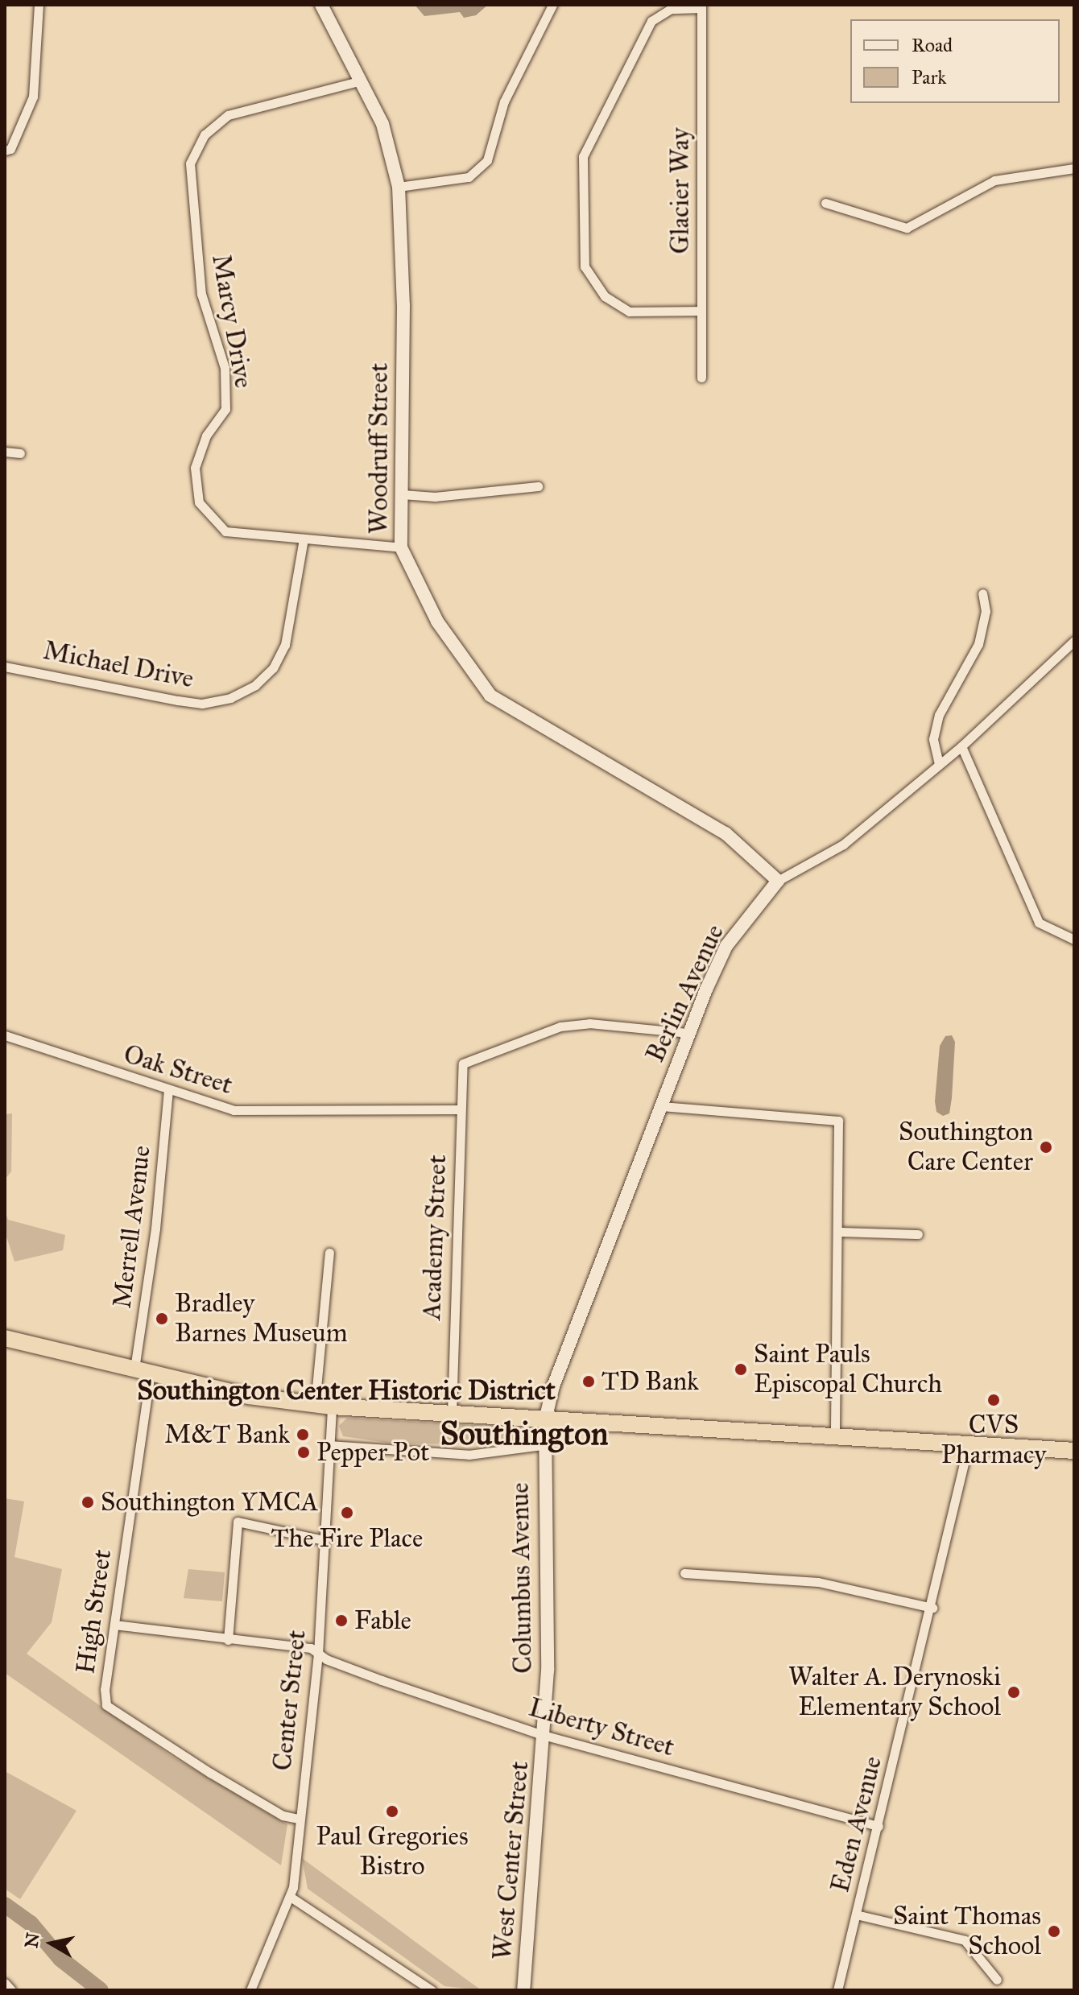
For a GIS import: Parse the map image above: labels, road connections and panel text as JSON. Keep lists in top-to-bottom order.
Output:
{
  "streets": {
    "street": [
      "Glacier Way",
      "Marcy Drive",
      "Woodruff Street",
      "Michael Drive",
      "Berlin Avenue",
      "Oak Street",
      "Merrell Avenue",
      "Academy Street",
      "Columbus Avenue",
      "High Street",
      "Center Street",
      "Liberty Street",
      "Eden Avenue",
      "West Center Street"
    ]
  },
  "crossings": [
    ["Marcy Drive", "Woodruff Street"],
    ["Marcy Drive", "Michael Drive"],
    ["Woodruff Street", "Berlin Avenue"],
    ["Berlin Avenue", "Academy Street"],
    ["Berlin Avenue", "Columbus Avenue"],
    ["Oak Street", "Merrell Avenue"],
    ["Oak Street", "Academy Street"],
    ["Merrell Avenue", "High Street"],
    ["Columbus Avenue", "Liberty Street"],
    ["Columbus Avenue", "West Center Street"],
    ["High Street", "Center Street"],
    ["High Street", "Liberty Street"],
    ["Center Street", "Liberty Street"],
    ["Liberty Street", "Eden Avenue"],
    ["Liberty Street", "West Center Street"]
  ],
  "districts": ["Southington Center Historic District", "Southington"],
  "places": [
    "Southington Care Center",
    "Bradley Barnes Museum",
    "Saint Pauls Episcopal Church",
    "TD Bank",
    "CVS Pharmacy",
    "M&T Bank",
    "Pepper Pot",
    "Southington YMCA",
    "The Fire Place",
    "Fable",
    "Walter A. Derynoski Elementary School",
    "Paul Gregories Bistro",
    "Saint Thomas School"
  ],
  "legend": ["Road", "Park"],
  "north": "left"
}
